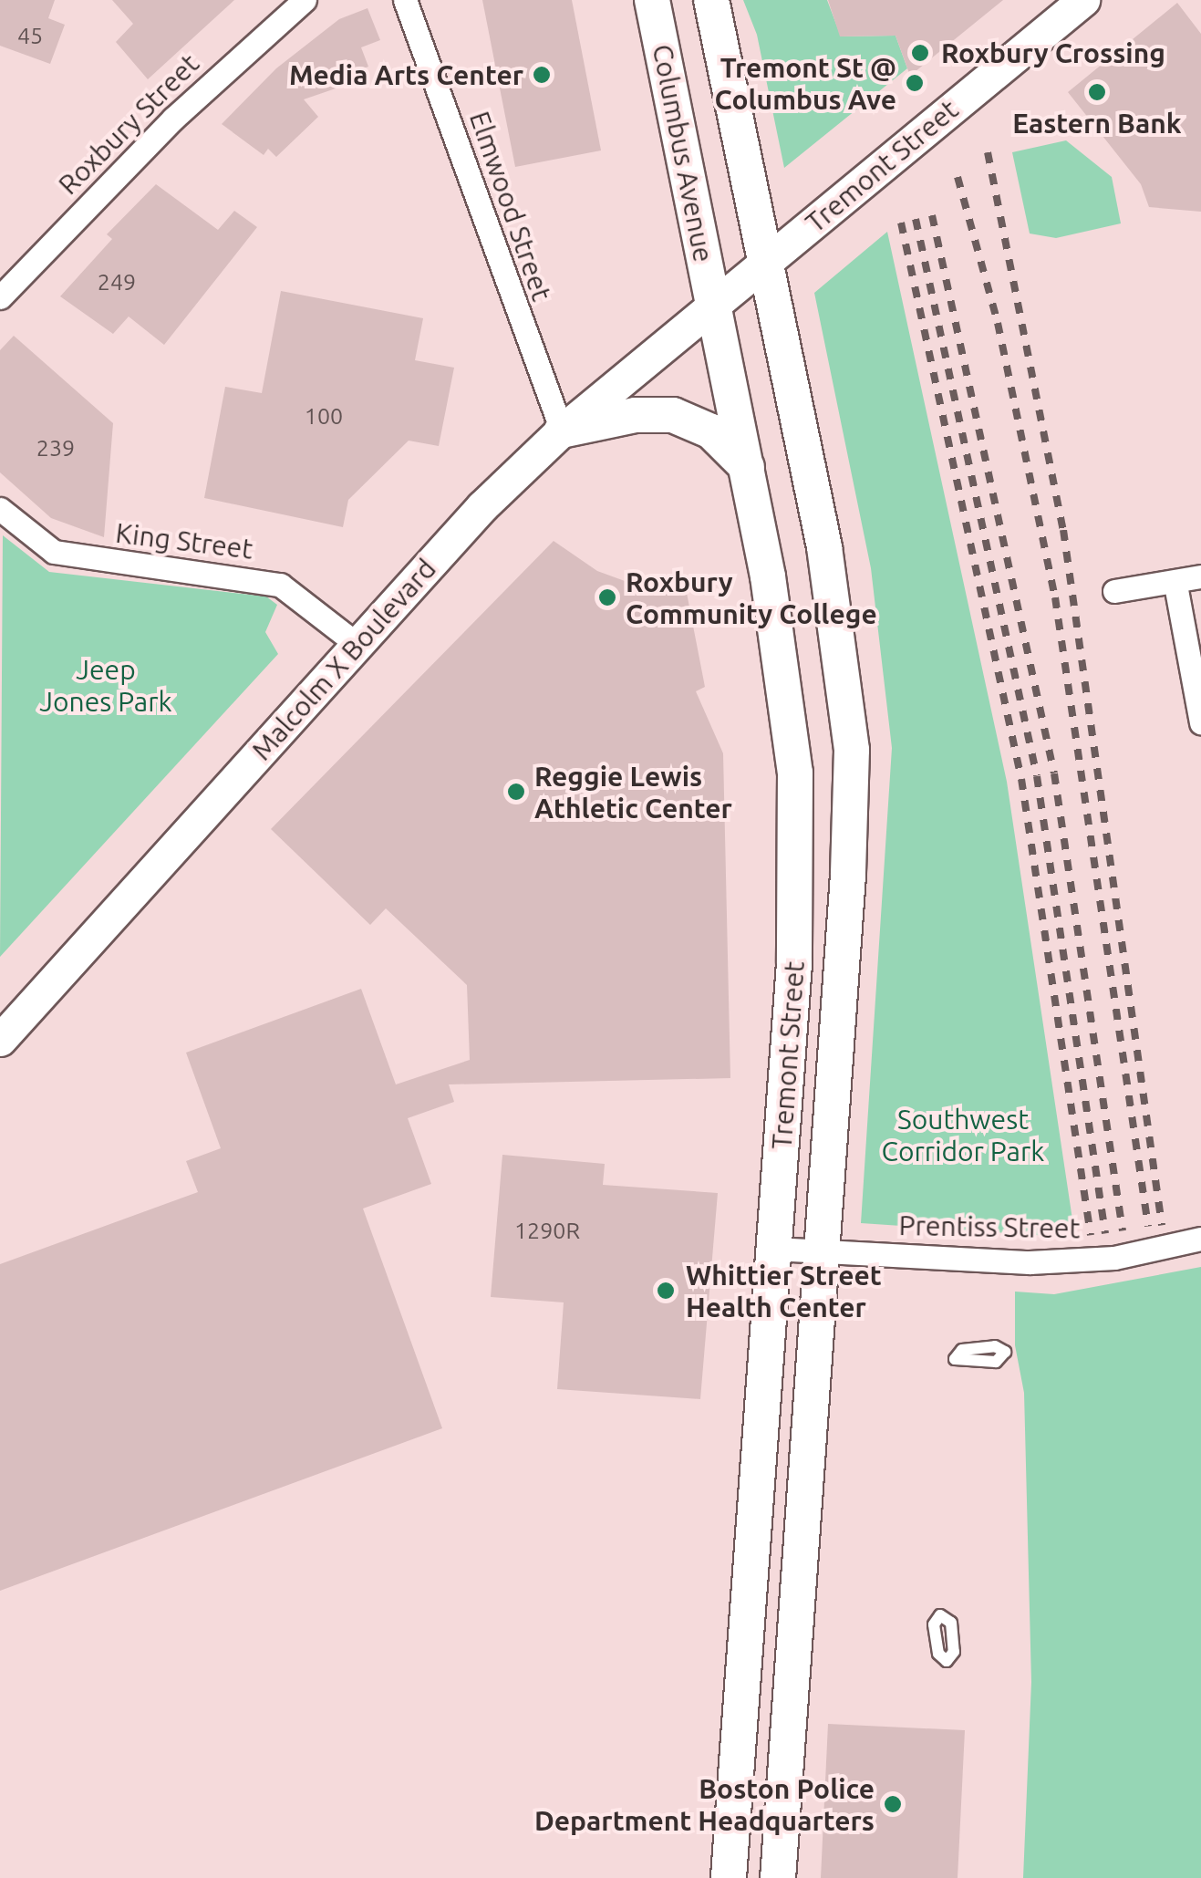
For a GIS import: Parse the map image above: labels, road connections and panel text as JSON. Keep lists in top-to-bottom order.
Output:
{
  "streets": {
    "main road": ["Columbus Avenue", "Tremont Street", "Malcolm X Boulevard"],
    "street": [
      "Roxbury Street",
      "Elmwood Street",
      "King Street",
      "Prentiss Street"
    ]
  },
  "crossings": [
    ["Columbus Avenue", "Tremont Street"],
    ["Columbus Avenue", "Malcolm X Boulevard"],
    ["Tremont Street", "Malcolm X Boulevard"],
    ["Tremont Street", "Prentiss Street"],
    ["Elmwood Street", "Malcolm X Boulevard"],
    ["King Street", "Malcolm X Boulevard"]
  ],
  "parks": ["Jeep Jones Park", "Southwest Corridor Park"],
  "places": [
    "Roxbury Crossing",
    "Media Arts Center",
    "Tremont St @ Columbus Ave",
    "Eastern Bank",
    "Roxbury Community College",
    "Reggie Lewis Athletic Center",
    "Whittier Street Health Center",
    "Boston Police Department Headquarters"
  ],
  "house_numbers": [
    "45",
    "249",
    "100",
    "239",
    "1290R"
  ]
}
